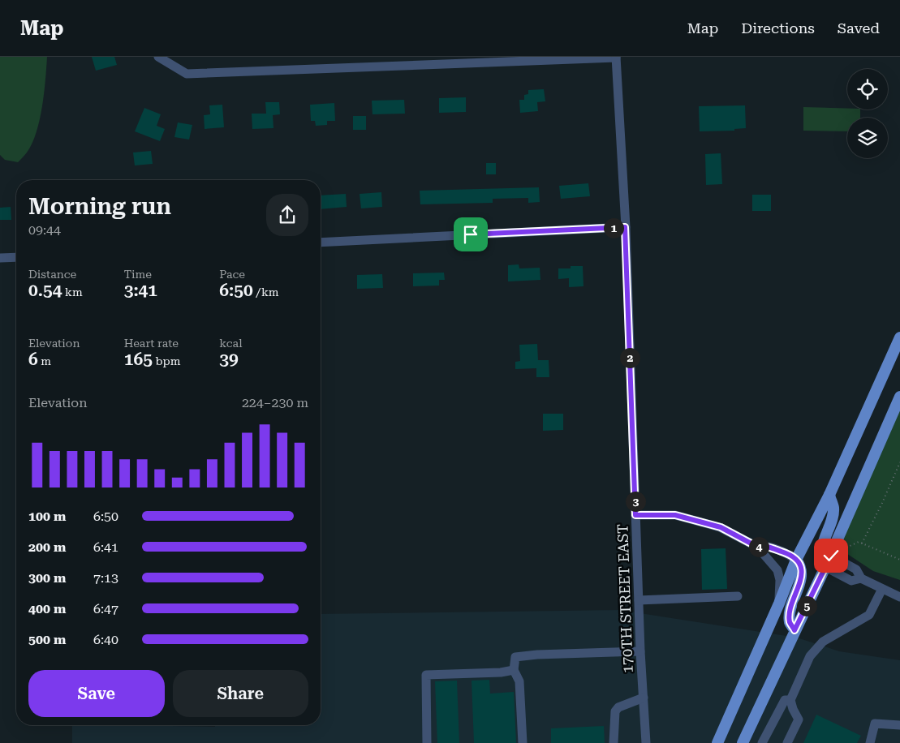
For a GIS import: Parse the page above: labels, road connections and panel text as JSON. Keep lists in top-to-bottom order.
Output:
{
  "streets": {
    "street": ["170TH STREET EAST"]
  },
  "page": {
    "header": "Map",
    "nav": ["Map", "Directions", "Saved"],
    "heading": ["Morning run", "09:44"],
    "pins": [
      "1",
      "2",
      "3",
      "4",
      "5"
    ],
    "stats": [
      ["Distance", "0.54 km"],
      ["Time", "3:41"],
      ["Pace", "6:50 /km"],
      ["Elevation", "6 m"],
      ["Heart rate", "165 bpm"],
      ["kcal", "39"]
    ],
    "chart": ["Elevation", "224–230 m"],
    "list": [
      {
        "name": "100 m",
        "note": "6:50"
      },
      {
        "name": "200 m",
        "note": "6:41"
      },
      {
        "name": "300 m",
        "note": "7:13"
      },
      {
        "name": "400 m",
        "note": "6:47"
      },
      {
        "name": "500 m",
        "note": "6:40"
      }
    ],
    "buttons": ["Save", "Share"]
  }
}
